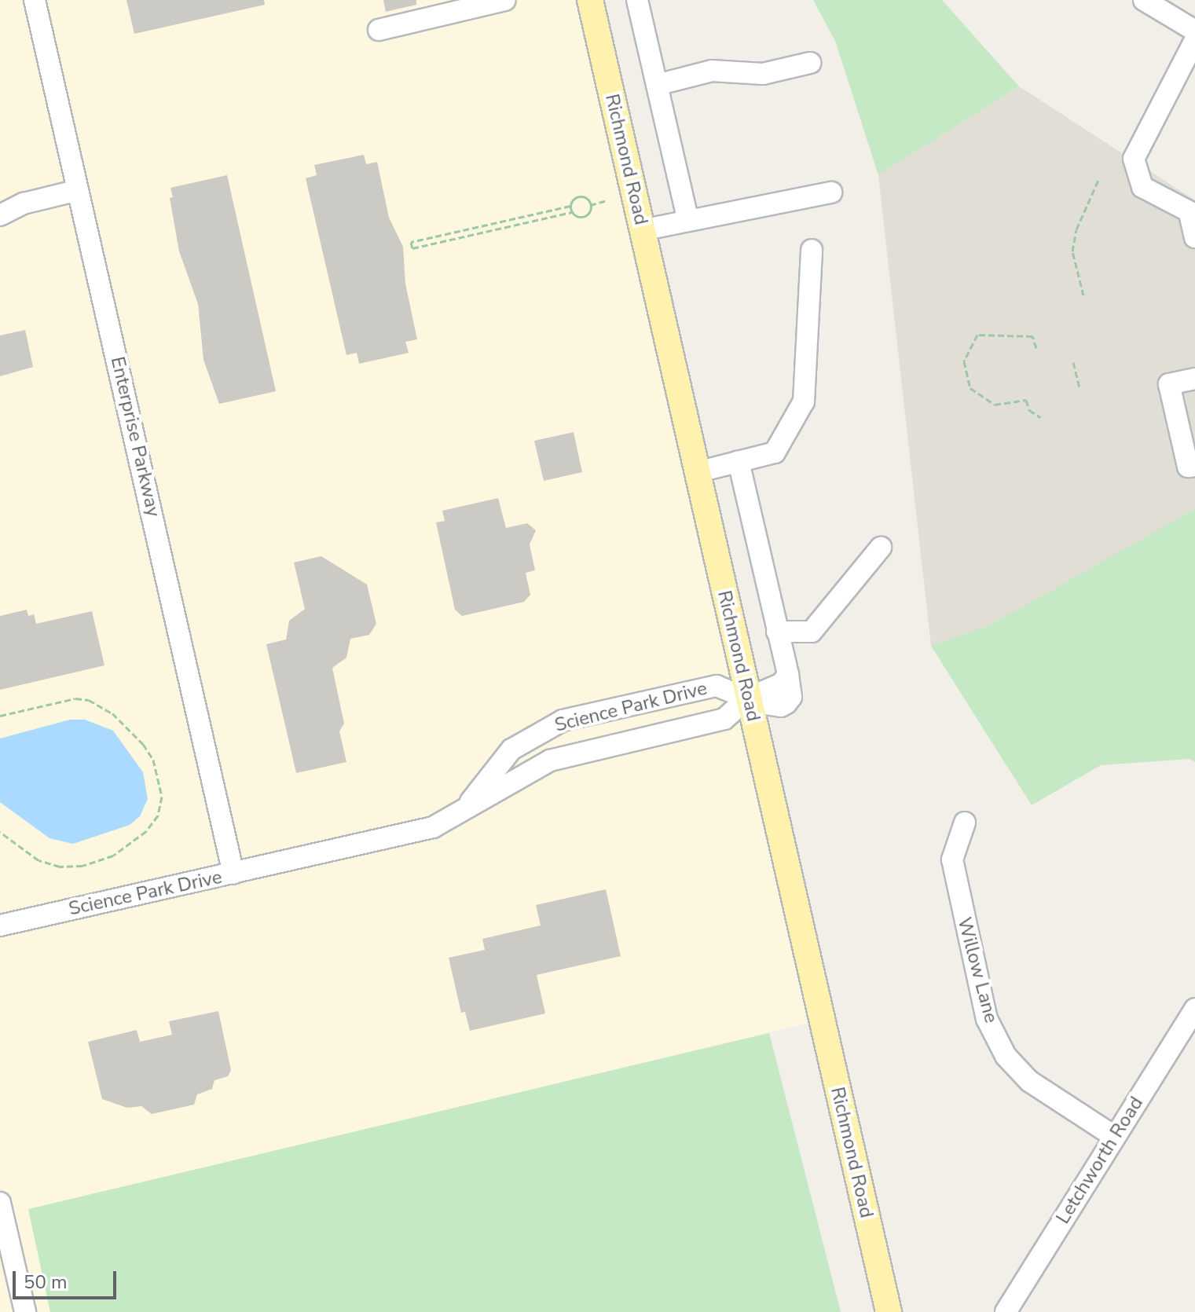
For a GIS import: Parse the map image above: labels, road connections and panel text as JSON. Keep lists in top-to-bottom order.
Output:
{
  "streets": {
    "main road": ["Richmond Road"],
    "street": [
      "Enterprise Parkway",
      "Science Park Drive",
      "Willow Lane",
      "Letchworth Road"
    ]
  },
  "crossings": [
    ["Richmond Road", "Science Park Drive"],
    ["Enterprise Parkway", "Science Park Drive"],
    ["Willow Lane", "Letchworth Road"]
  ],
  "scale_bar": "50 m"
}
